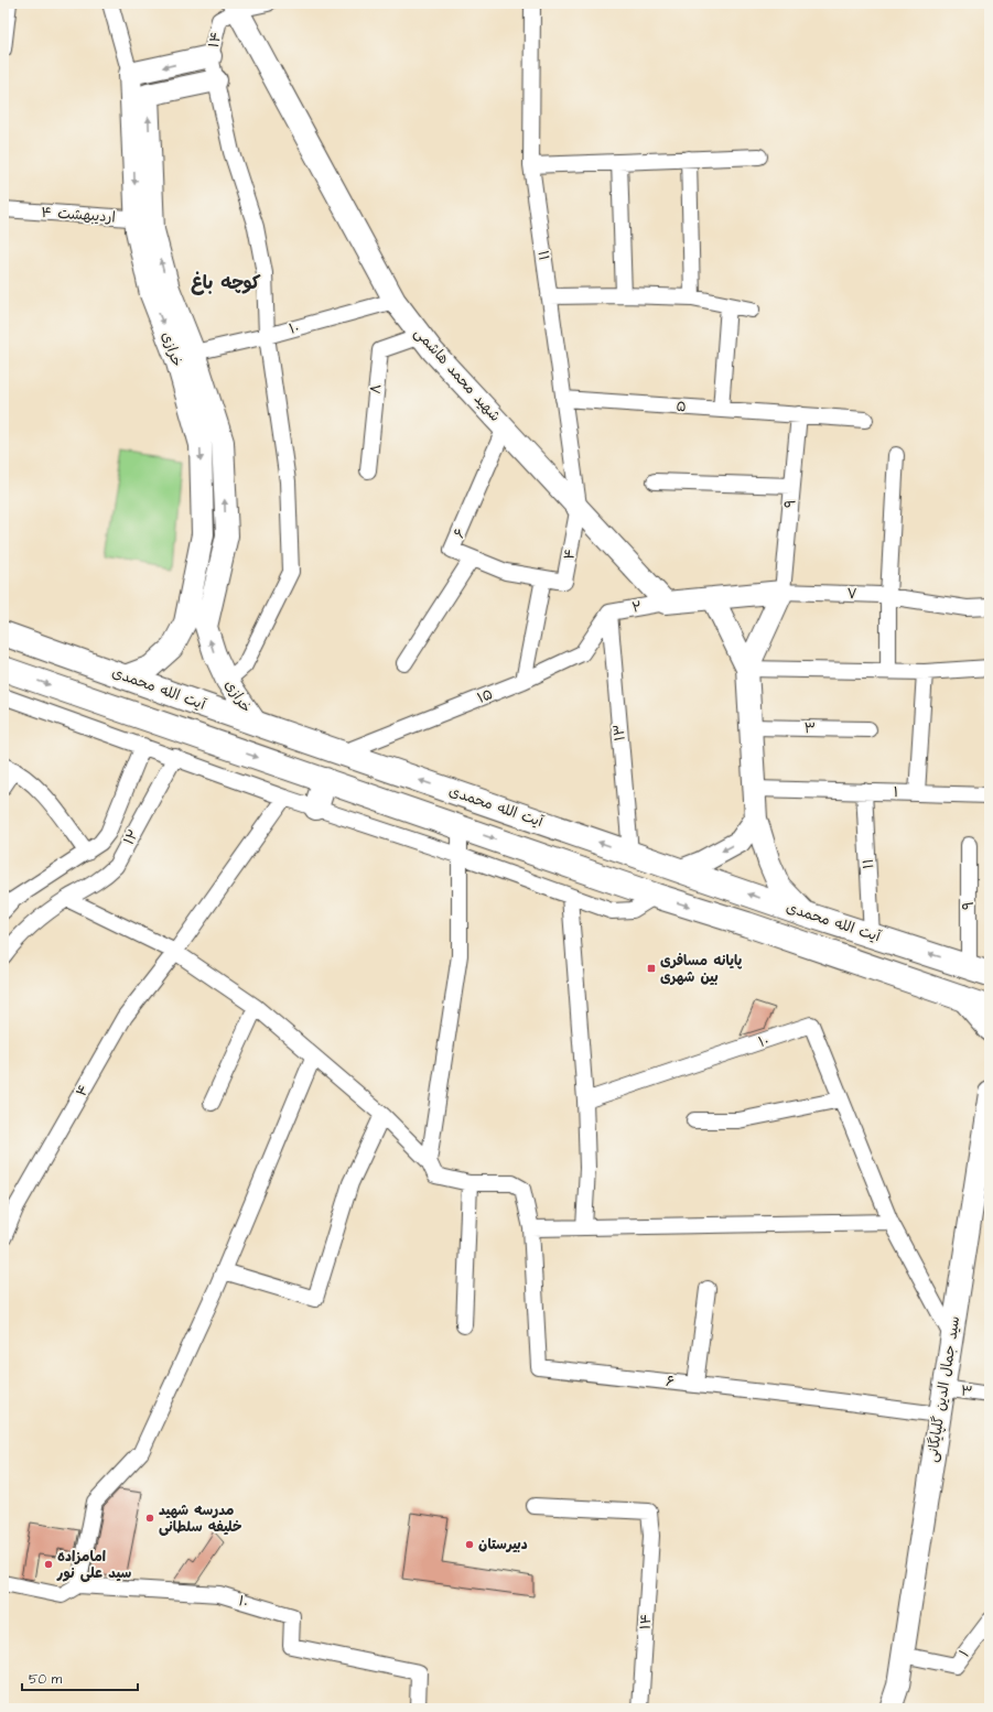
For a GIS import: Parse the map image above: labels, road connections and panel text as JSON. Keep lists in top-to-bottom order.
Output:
{
  "streets": {
    "main road": ["آیت الله محمدی"],
    "street": [
      "۱۴",
      "اردیبهشت ۴",
      "۱۱",
      "۱۰",
      "خرازی",
      "شهید محمد هاشمی",
      "۸",
      "۵",
      "۹",
      "۶",
      "۴",
      "۷",
      "۲",
      "۱۵",
      "۳",
      "۱۳",
      "۱",
      "۱۲",
      "سید جمال الدین گلپایگانی"
    ]
  },
  "crossings": [
    ["۱۴", "۱۰"],
    ["۱۴", "خرازی"],
    ["۱۴", "شهید محمد هاشمی"],
    ["اردیبهشت ۴", "خرازی"],
    ["۱۱", "شهید محمد هاشمی"],
    ["۱۱", "۵"],
    ["۱۱", "۴"],
    ["۱۱", "آیت الله محمدی"],
    ["۱۱", "۱"],
    ["۱۰", "خرازی"],
    ["۱۰", "شهید محمد هاشمی"],
    ["۱۰", "سید جمال الدین گلپایگانی"],
    ["خرازی", "آیت الله محمدی"],
    ["شهید محمد هاشمی", "۸"],
    ["شهید محمد هاشمی", "۶"],
    ["شهید محمد هاشمی", "۴"],
    ["شهید محمد هاشمی", "۲"],
    ["۵", "۹"],
    ["۹", "۷"],
    ["۹", "آیت الله محمدی"],
    ["۶", "۴"],
    ["۶", "سید جمال الدین گلپایگانی"],
    ["۲", "۱۵"],
    ["۲", "۱۳"],
    ["آیت الله محمدی", "۱۵"],
    ["آیت الله محمدی", "۱۳"],
    ["۱۵", "۱۳"],
    ["۳", "سید جمال الدین گلپایگانی"],
    ["۱", "سید جمال الدین گلپایگانی"]
  ],
  "districts": ["کوچه باغ"],
  "places": {
    "transit": ["پایانه مسافری بین شهری"],
    "other": ["مدرسه شهید خلیفه سلطانی", "دبیرستان", "امامزاده سید علی نور"]
  },
  "scale_bar": "50 m"
}
